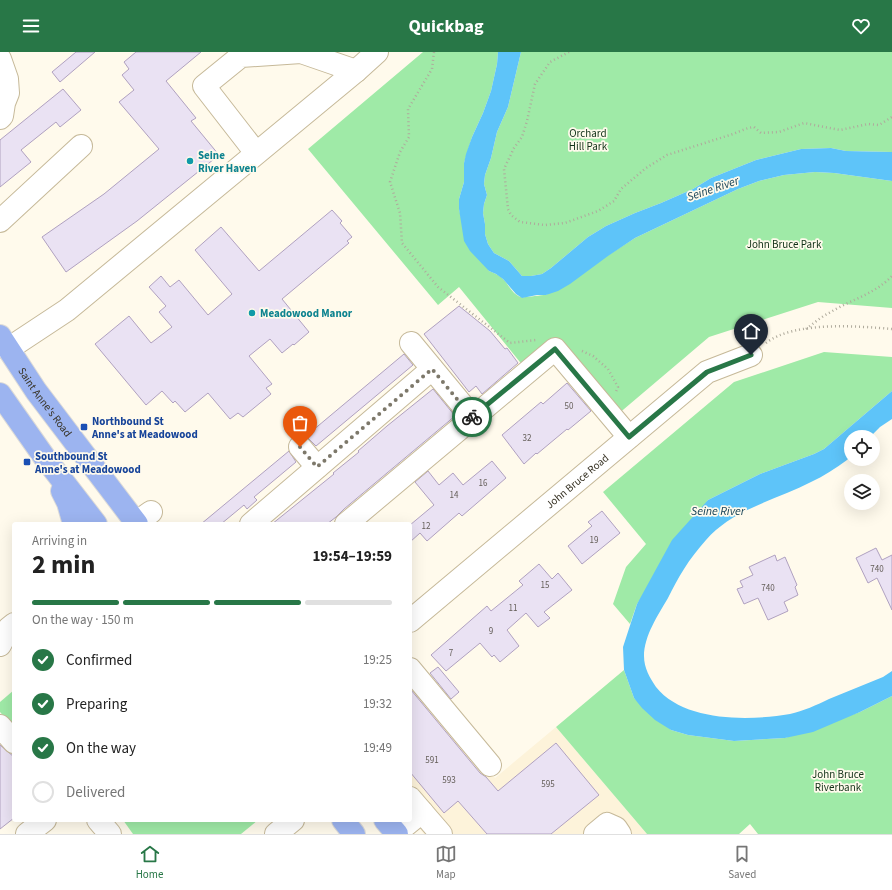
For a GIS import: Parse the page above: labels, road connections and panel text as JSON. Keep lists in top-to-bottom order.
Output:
{
  "streets": {
    "main road": ["Saint Anne's Road"],
    "street": ["John Bruce Road"]
  },
  "water": ["Seine River"],
  "parks": ["Orchard Hill Park", "John Bruce Park", "John Bruce Riverbank"],
  "places": {
    "other": ["Seine River Haven", "Meadowood Manor"],
    "transit": ["Northbound St Anne's at Meadowood", "Southbound St Anne's at Meadowood"]
  },
  "house_numbers": [
    "50",
    "32",
    "16",
    "14",
    "12",
    "19",
    "740",
    "15",
    "740",
    "11",
    "9",
    "7",
    "591",
    "593",
    "595"
  ],
  "page": {
    "header": "Quickbag",
    "heading": ["2 min", "Arriving in", "19:54–19:59"],
    "bar": "On the way · 150 m",
    "list": [
      ["Confirmed", "19:25"],
      ["Preparing", "19:32"],
      ["On the way", "19:49"],
      "Delivered"
    ],
    "tabs": ["Home", "Map", "Saved"]
  }
}
